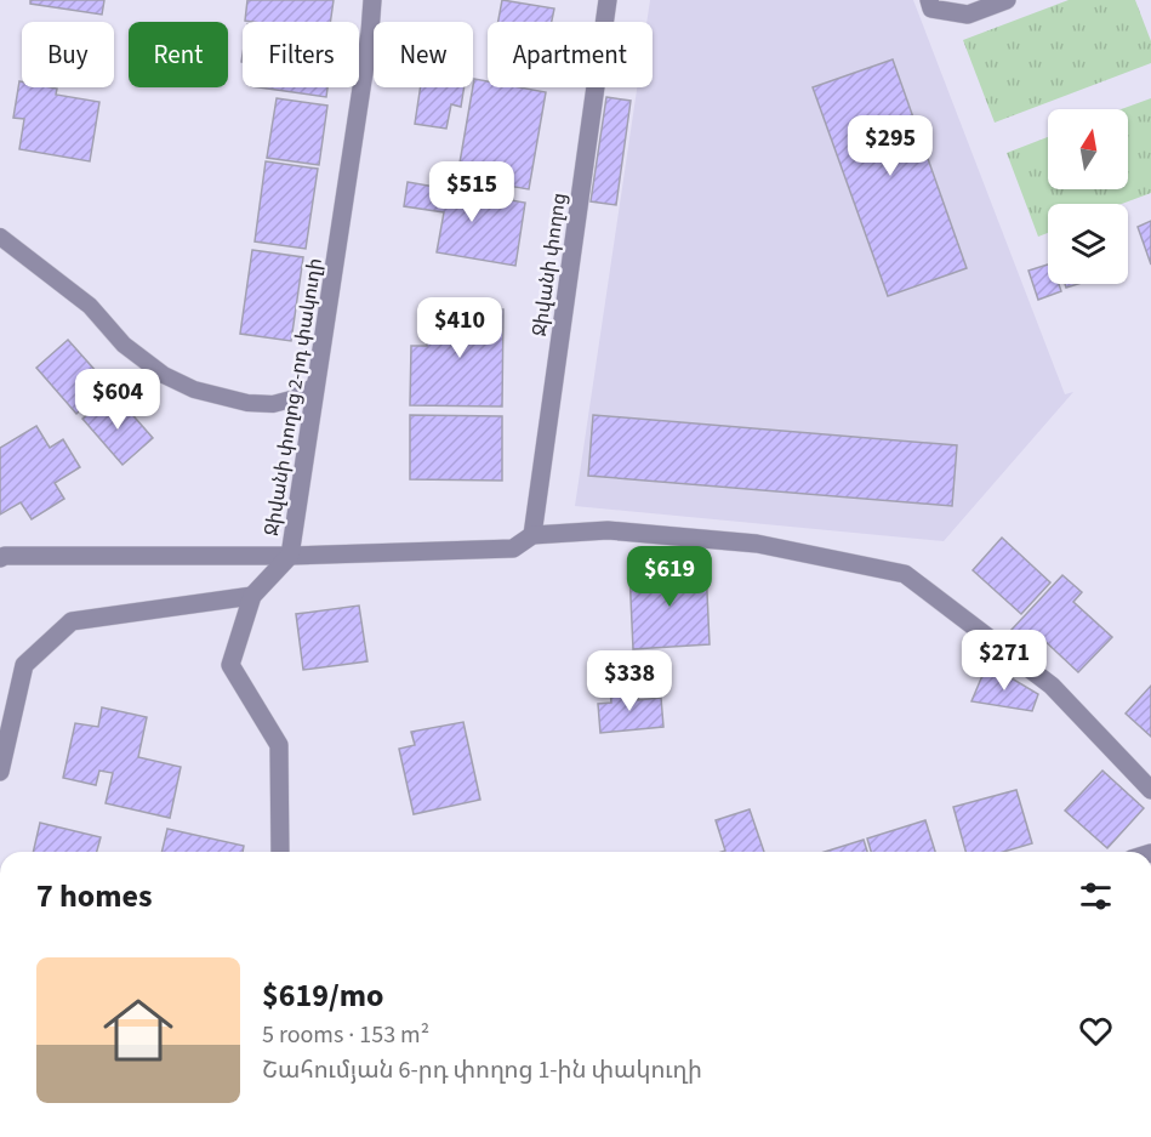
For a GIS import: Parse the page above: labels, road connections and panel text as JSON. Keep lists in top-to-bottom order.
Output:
{
  "streets": {
    "street": ["Ջիվանի փողոց", "Ջիվանի փողոց 2-րդ փակուղի"]
  },
  "north": "top",
  "page": {
    "chip": [
      "Buy",
      "Rent",
      "Filters",
      "New",
      "Apartment"
    ],
    "price": [
      "$295",
      "$515",
      "$410",
      "$604",
      "$619",
      "$271",
      "$338"
    ],
    "heading": "7 homes",
    "list": [
      {
        "name": "$619/mo",
        "note": "5 rooms · 153 m² · Շահումյան 6-րդ փողոց 1-ին փակուղի"
      }
    ]
  }
}
